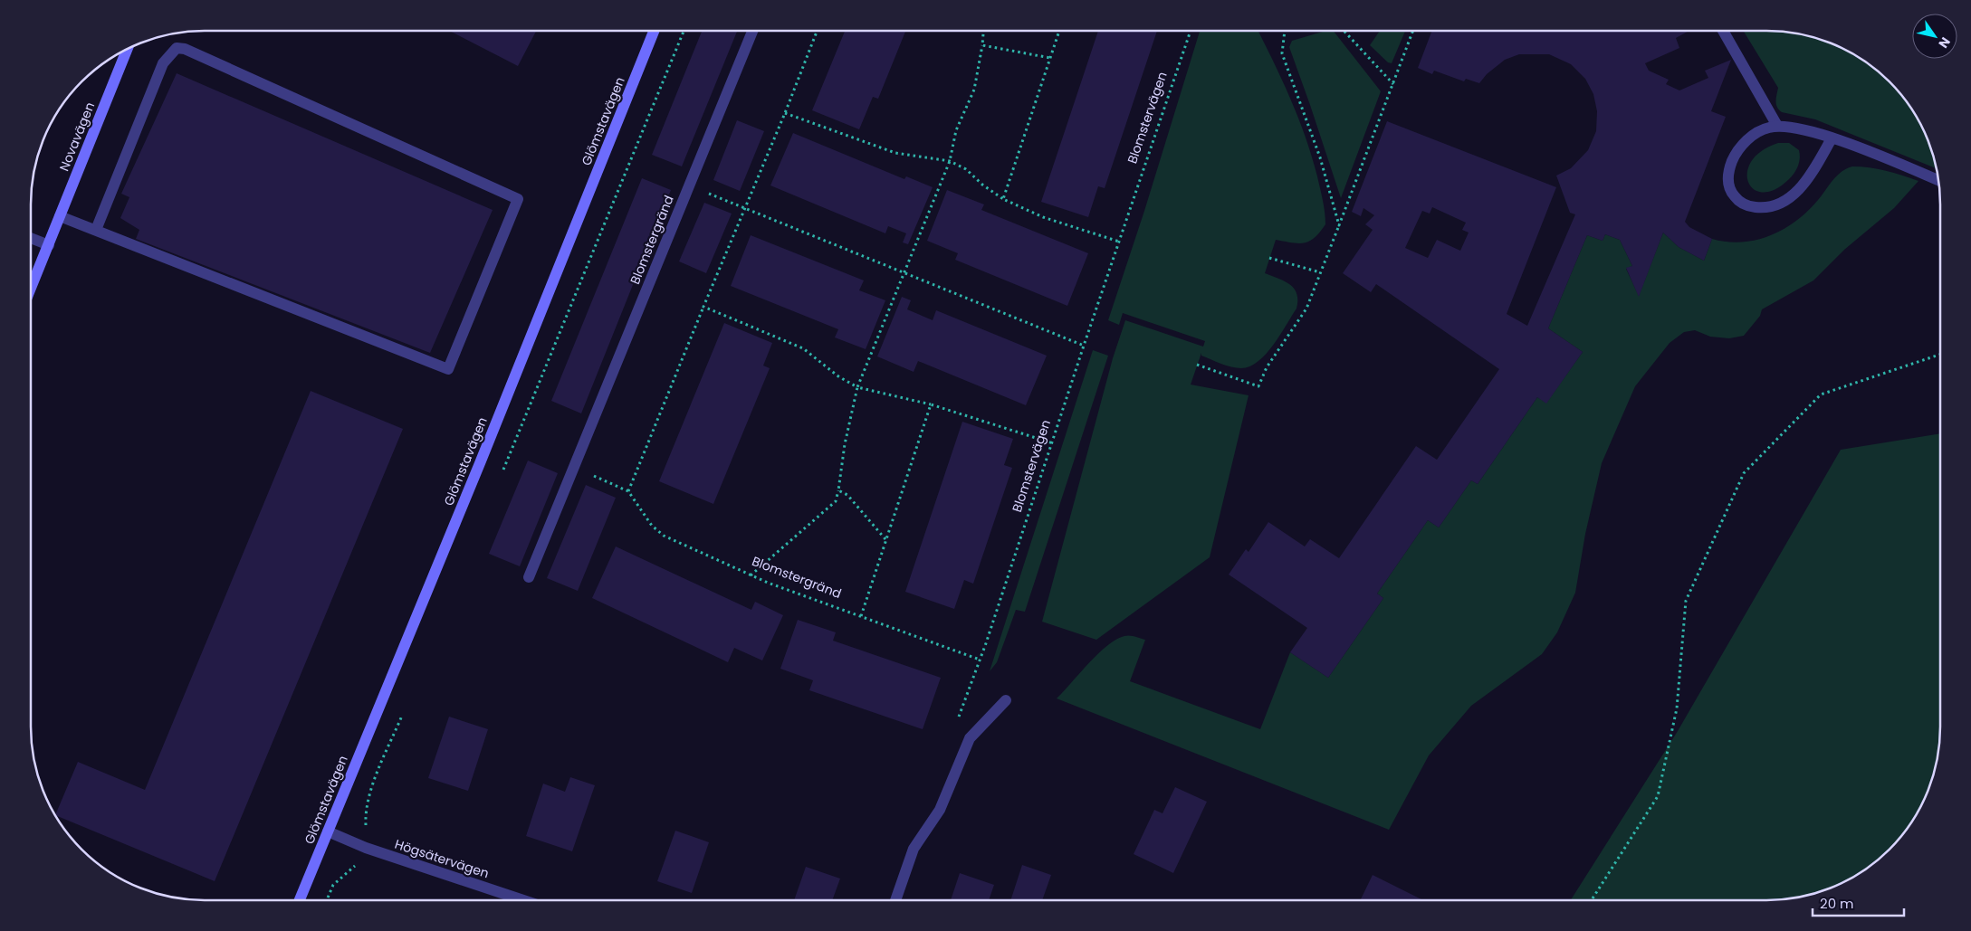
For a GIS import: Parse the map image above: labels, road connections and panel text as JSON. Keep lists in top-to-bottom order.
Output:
{
  "streets": {
    "main road": ["Glömstavägen", "Novavägen"],
    "street": ["Blomstergränd", "Högsätervägen"],
    "path": ["Blomstervägen"]
  },
  "crossings": [
    ["Blomstervägen", "Blomstergränd"],
    ["Glömstavägen", "Högsätervägen"]
  ],
  "scale_bar": "20 m",
  "north": "bottom right"
}
